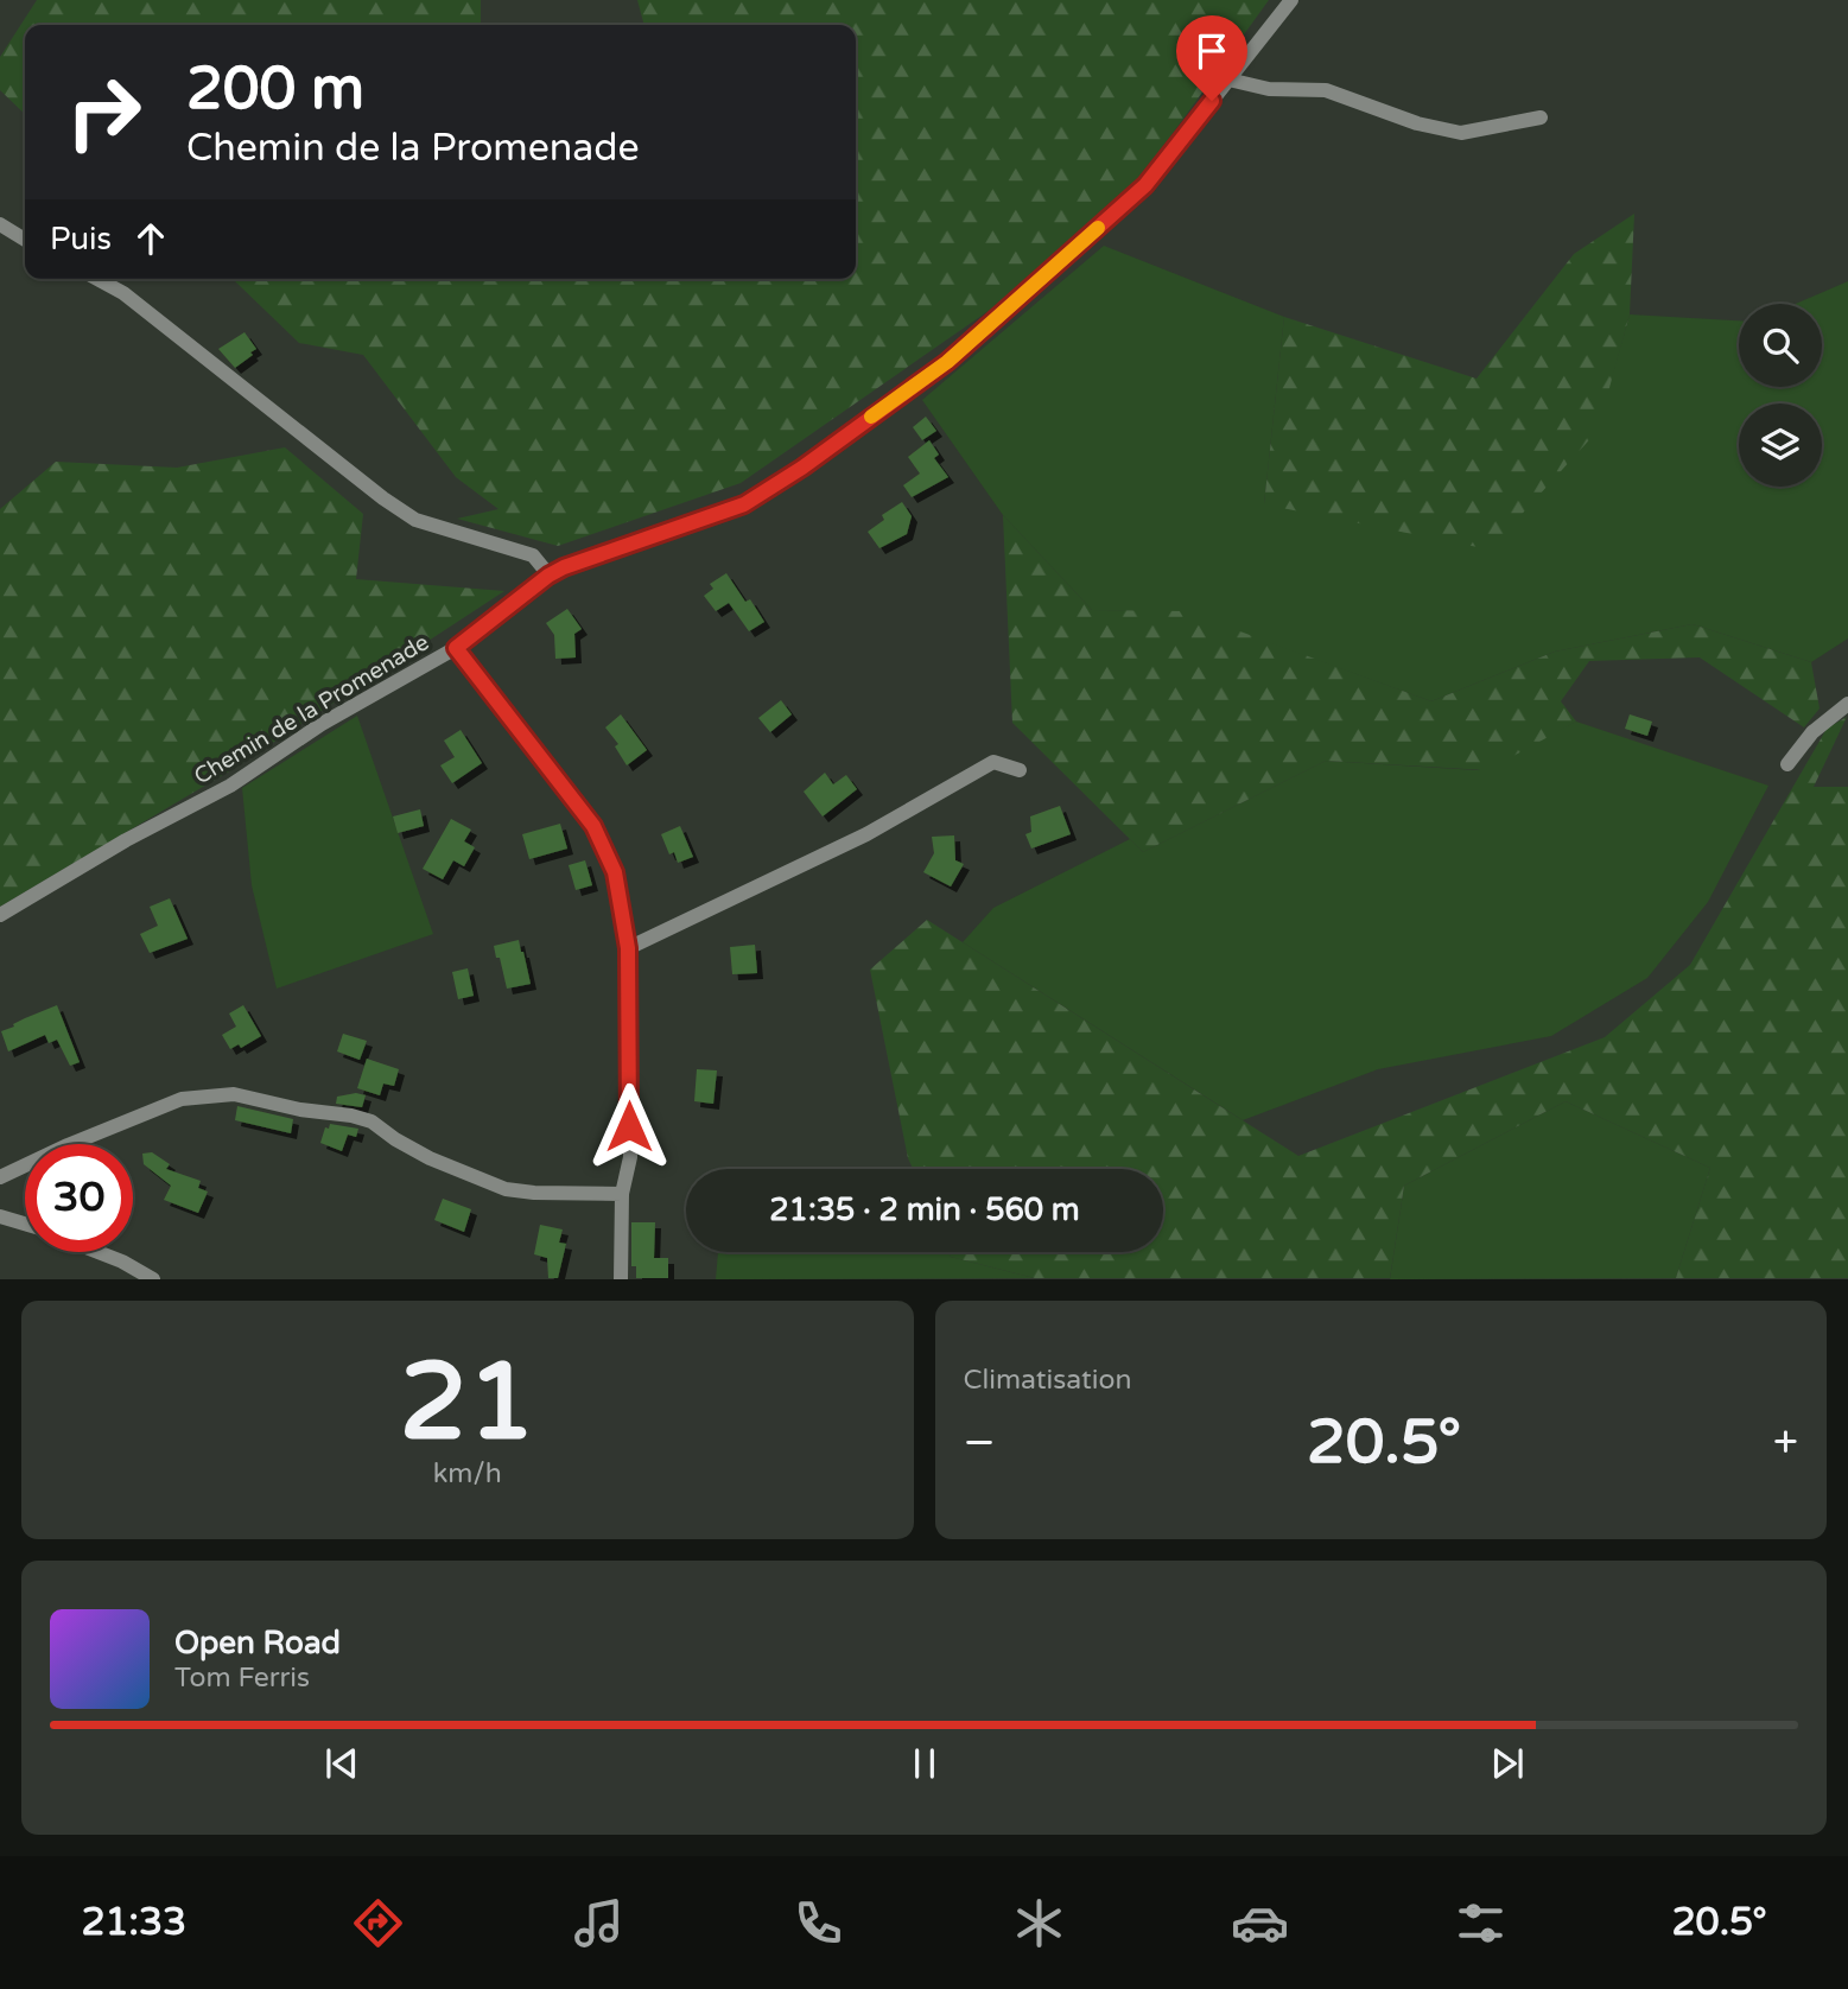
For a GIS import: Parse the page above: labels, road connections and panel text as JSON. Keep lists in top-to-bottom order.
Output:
{
  "streets": {
    "street": ["Chemin de la Promenade"]
  },
  "page": {
    "turn": ["200 m", "Chemin de la Promenade"],
    "then": "Puis",
    "limit": "30",
    "trip": "21:35 · 2 min · 560 m",
    "tile": [
      ["21", "km/h"],
      "Climatisation"
    ],
    "heat": ["−", "20.5°", "+"],
    "song": ["Open Road", "Tom Ferris"],
    "tabs": ["21:33", "20.5°"]
  }
}
